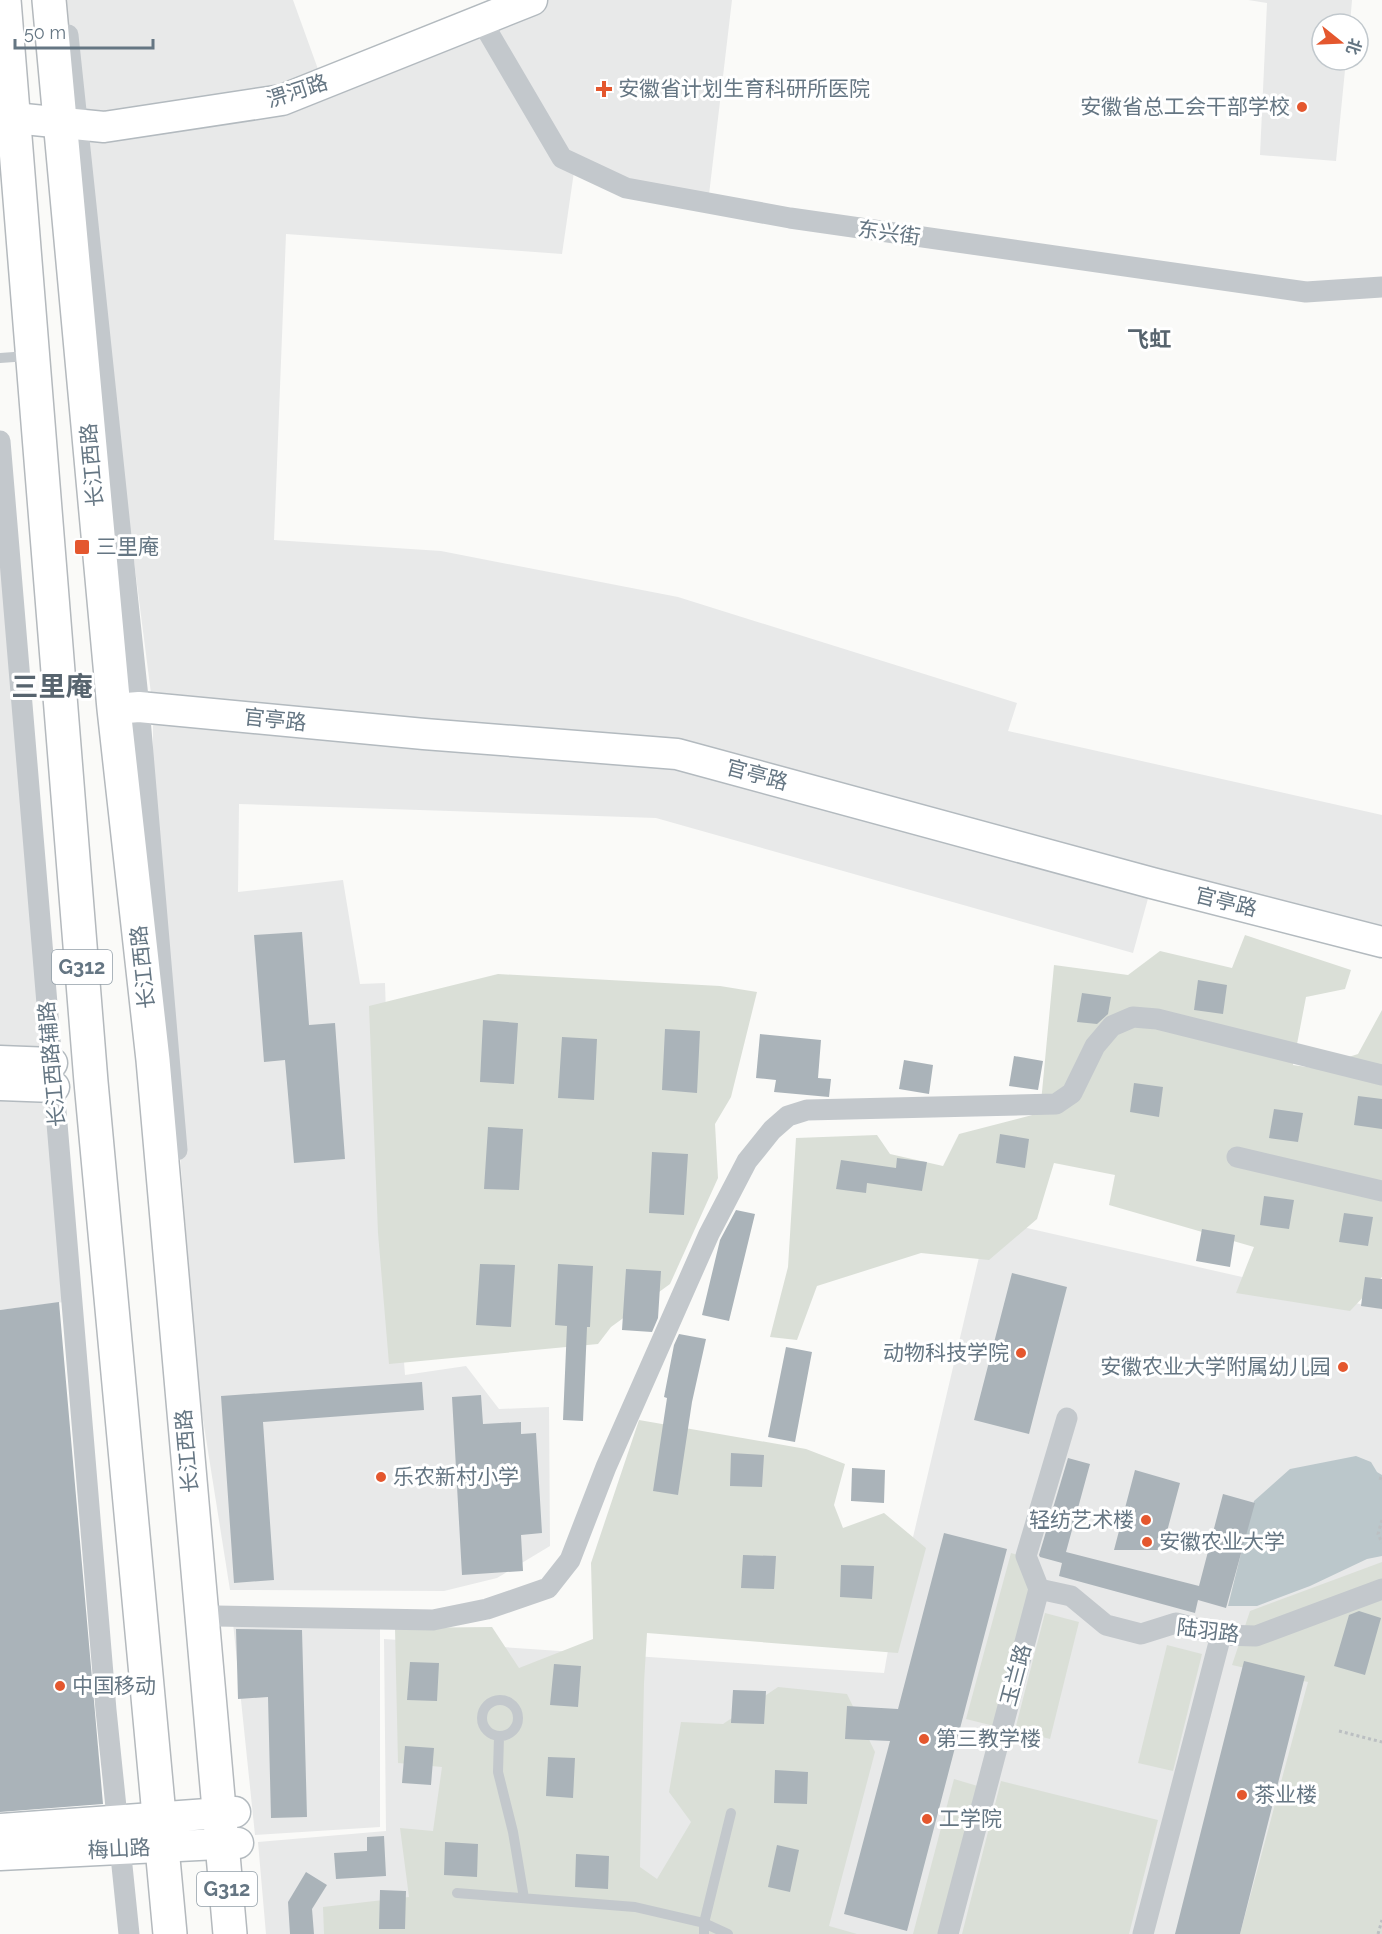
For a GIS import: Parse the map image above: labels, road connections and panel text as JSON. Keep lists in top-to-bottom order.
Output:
{
  "streets": {
    "highway": ["长江西路", "G312"],
    "street": [
      "淠河路",
      "东兴街",
      "官亭路",
      "长江西路辅路",
      "陆羽路",
      "玉兰路",
      "梅山路"
    ]
  },
  "crossings": [
    ["淠河路", "东兴街"],
    ["淠河路", "长江西路"],
    ["淠河路", "G312"],
    ["长江西路", "官亭路"],
    ["长江西路", "梅山路"],
    ["G312", "梅山路"],
    ["长江西路辅路", "梅山路"],
    ["陆羽路", "玉兰路"]
  ],
  "districts": ["飞虹", "三里庵"],
  "places": {
    "health": ["安徽省计划生育科研所医院"],
    "other": [
      "安徽省总工会干部学校",
      "动物科技学院",
      "安徽农业大学附属幼儿园",
      "乐农新村小学",
      "轻纺艺术楼",
      "安徽农业大学",
      "中国移动",
      "第三教学楼",
      "茶业楼",
      "工学院"
    ],
    "transit": ["三里庵"]
  },
  "scale_bar": "50 m",
  "north": "right"
}
